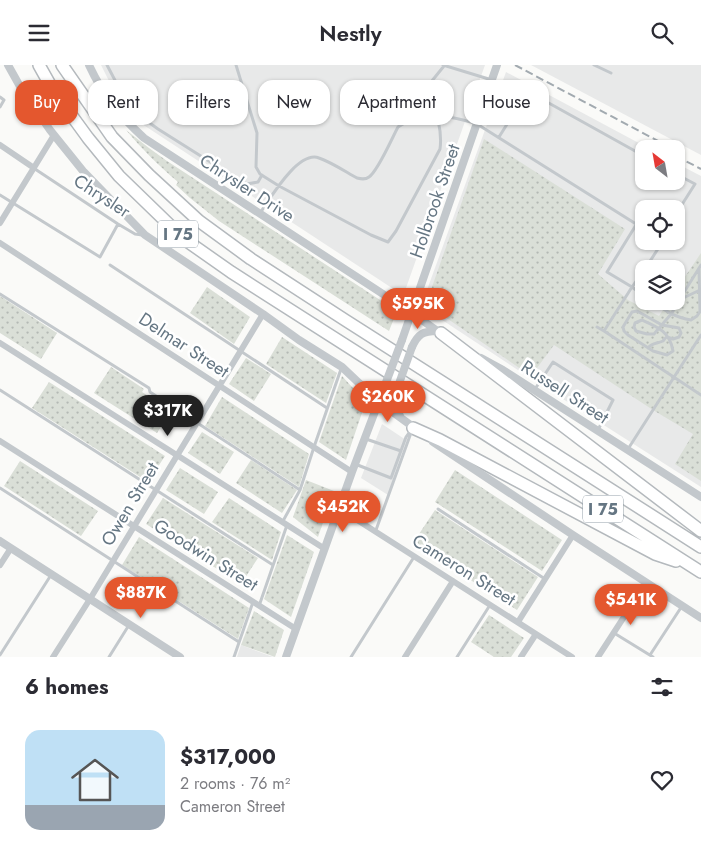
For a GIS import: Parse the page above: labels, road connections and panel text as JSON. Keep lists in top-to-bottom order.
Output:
{
  "streets": {
    "highway": ["I 75"],
    "street": [
      "Chrysler Drive",
      "Holbrook Street",
      "Delmar Street",
      "Russell Street",
      "Owen Street",
      "Goodwin Street",
      "Cameron Street"
    ],
    "lane": ["Chrysler"]
  },
  "crossings": [
    ["Chrysler Drive", "Holbrook Street"],
    ["Chrysler Drive", "Russell Street"],
    ["Holbrook Street", "Delmar Street"],
    ["Holbrook Street", "Russell Street"],
    ["Holbrook Street", "Goodwin Street"],
    ["Holbrook Street", "Cameron Street"],
    ["Delmar Street", "Owen Street"],
    ["Owen Street", "Goodwin Street"]
  ],
  "north": "top left",
  "page": {
    "header": "Nestly",
    "chip": [
      "Buy",
      "Rent",
      "Filters",
      "New",
      "Apartment",
      "House"
    ],
    "price": [
      "$595K",
      "$260K",
      "$317K",
      "$452K",
      "$887K",
      "$541K"
    ],
    "heading": "6 homes",
    "list": [
      {
        "name": "$317,000",
        "note": "2 rooms · 76 m² · Cameron Street"
      }
    ]
  }
}
